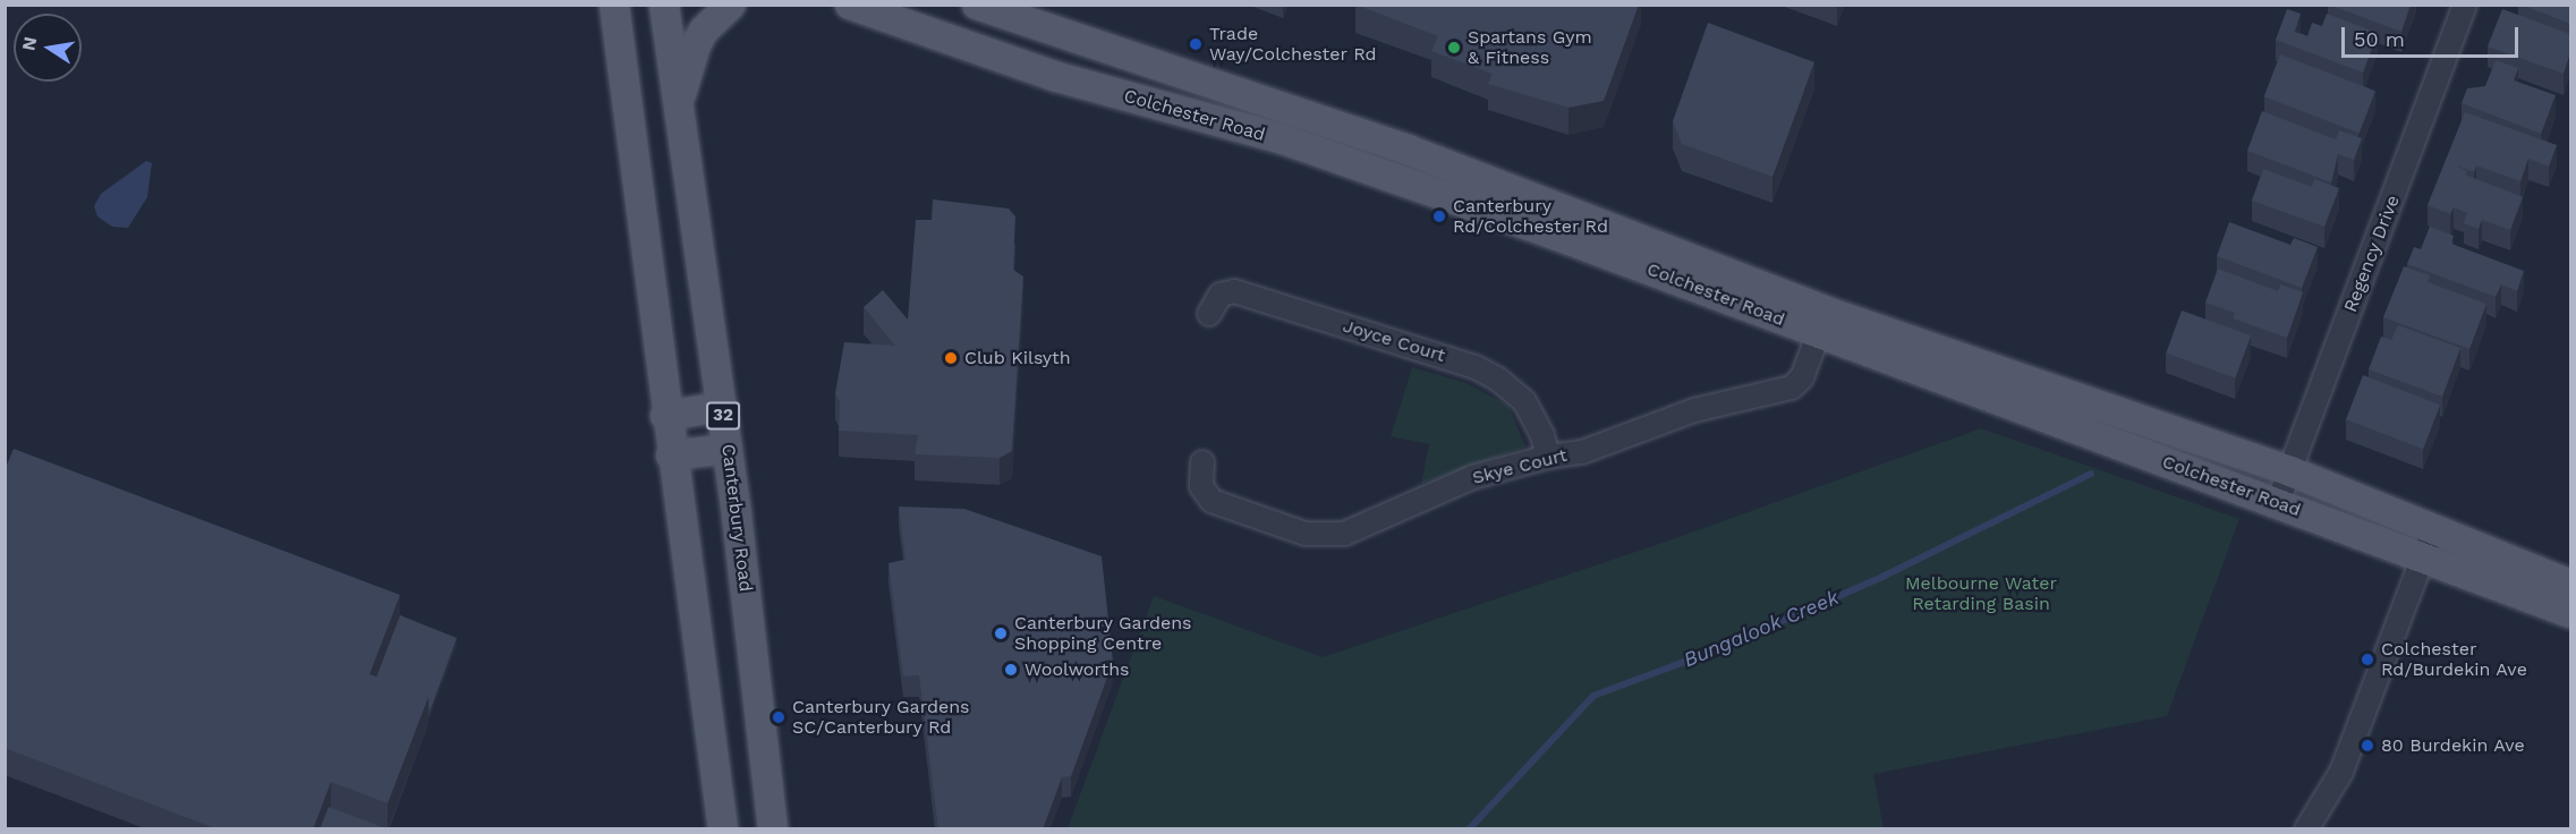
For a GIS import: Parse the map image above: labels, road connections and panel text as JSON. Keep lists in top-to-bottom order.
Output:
{
  "streets": {
    "main road": ["Colchester Road", "32", "Canterbury Road"],
    "street": ["Regency Drive", "Joyce Court", "Skye Court"]
  },
  "crossings": [
    ["Colchester Road", "Regency Drive"],
    ["Colchester Road", "Skye Court"],
    ["Joyce Court", "Skye Court"]
  ],
  "water": ["Bungalook Creek"],
  "parks": ["Melbourne Water Retarding Basin"],
  "places": [
    "Trade Way/Colchester Rd",
    "Spartans Gym & Fitness",
    "Canterbury Rd/Colchester Rd",
    "Club Kilsyth",
    "Canterbury Gardens Shopping Centre",
    "Colchester Rd/Burdekin Ave",
    "Woolworths",
    "Canterbury Gardens SC/Canterbury Rd",
    "80 Burdekin Ave"
  ],
  "scale_bar": "50 m",
  "north": "left"
}
